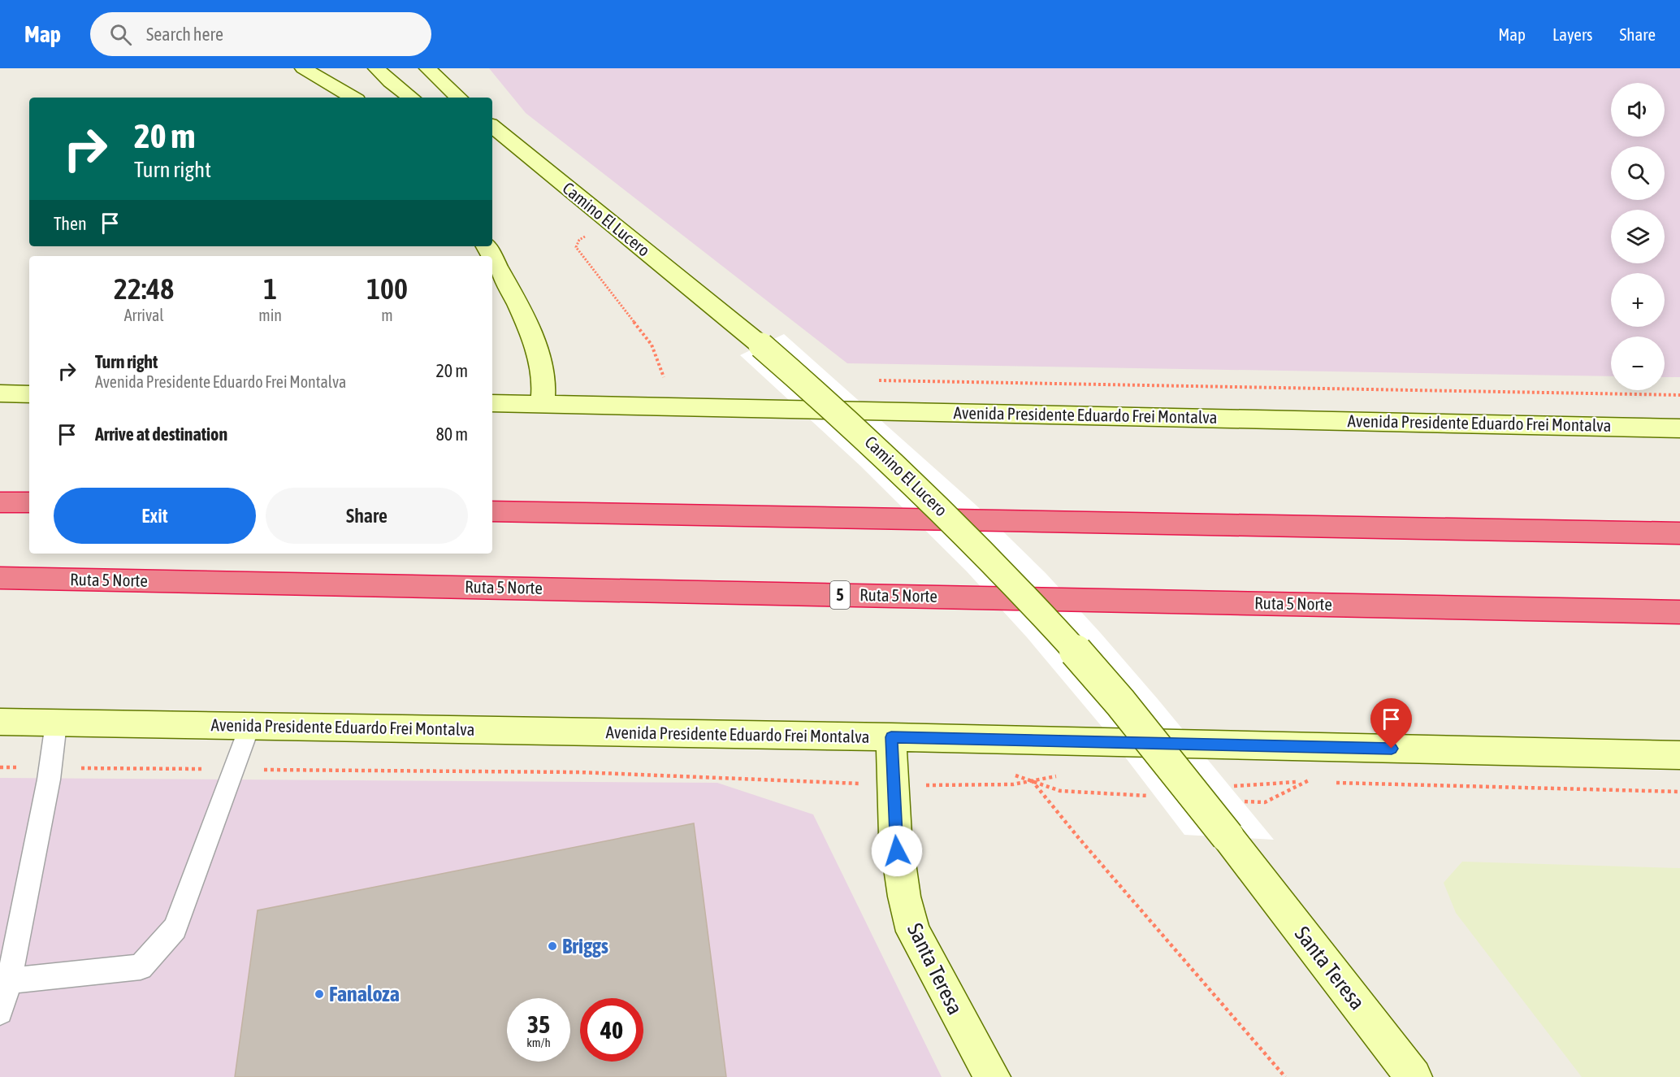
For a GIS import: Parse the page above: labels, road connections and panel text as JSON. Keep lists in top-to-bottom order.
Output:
{
  "streets": {
    "highway": ["Ruta 5 Norte", "5"],
    "street": ["Camino El Lucero", "Avenida Presidente Eduardo Frei Montalva", "Santa Teresa"]
  },
  "crossings": [
    ["Camino El Lucero", "Santa Teresa"],
    ["Avenida Presidente Eduardo Frei Montalva", "Santa Teresa"]
  ],
  "places": ["Briggs", "Fanaloza"],
  "page": {
    "header": "Map",
    "search": "Search here",
    "nav": ["Map", "Layers", "Share"],
    "map_buttons": ["+", "−"],
    "turn": ["20 m", "Turn right"],
    "then": "Then",
    "eta": [
      "22:48",
      "Arrival",
      "1",
      "min",
      "100",
      "m"
    ],
    "list": [
      {
        "name": "Turn right",
        "note": "Avenida Presidente Eduardo Frei Montalva",
        "value": "20 m"
      },
      {
        "name": "Arrive at destination",
        "value": "80 m"
      }
    ],
    "buttons": ["Exit", "Share"],
    "speed": "35 km/h",
    "limit": "40"
  }
}
